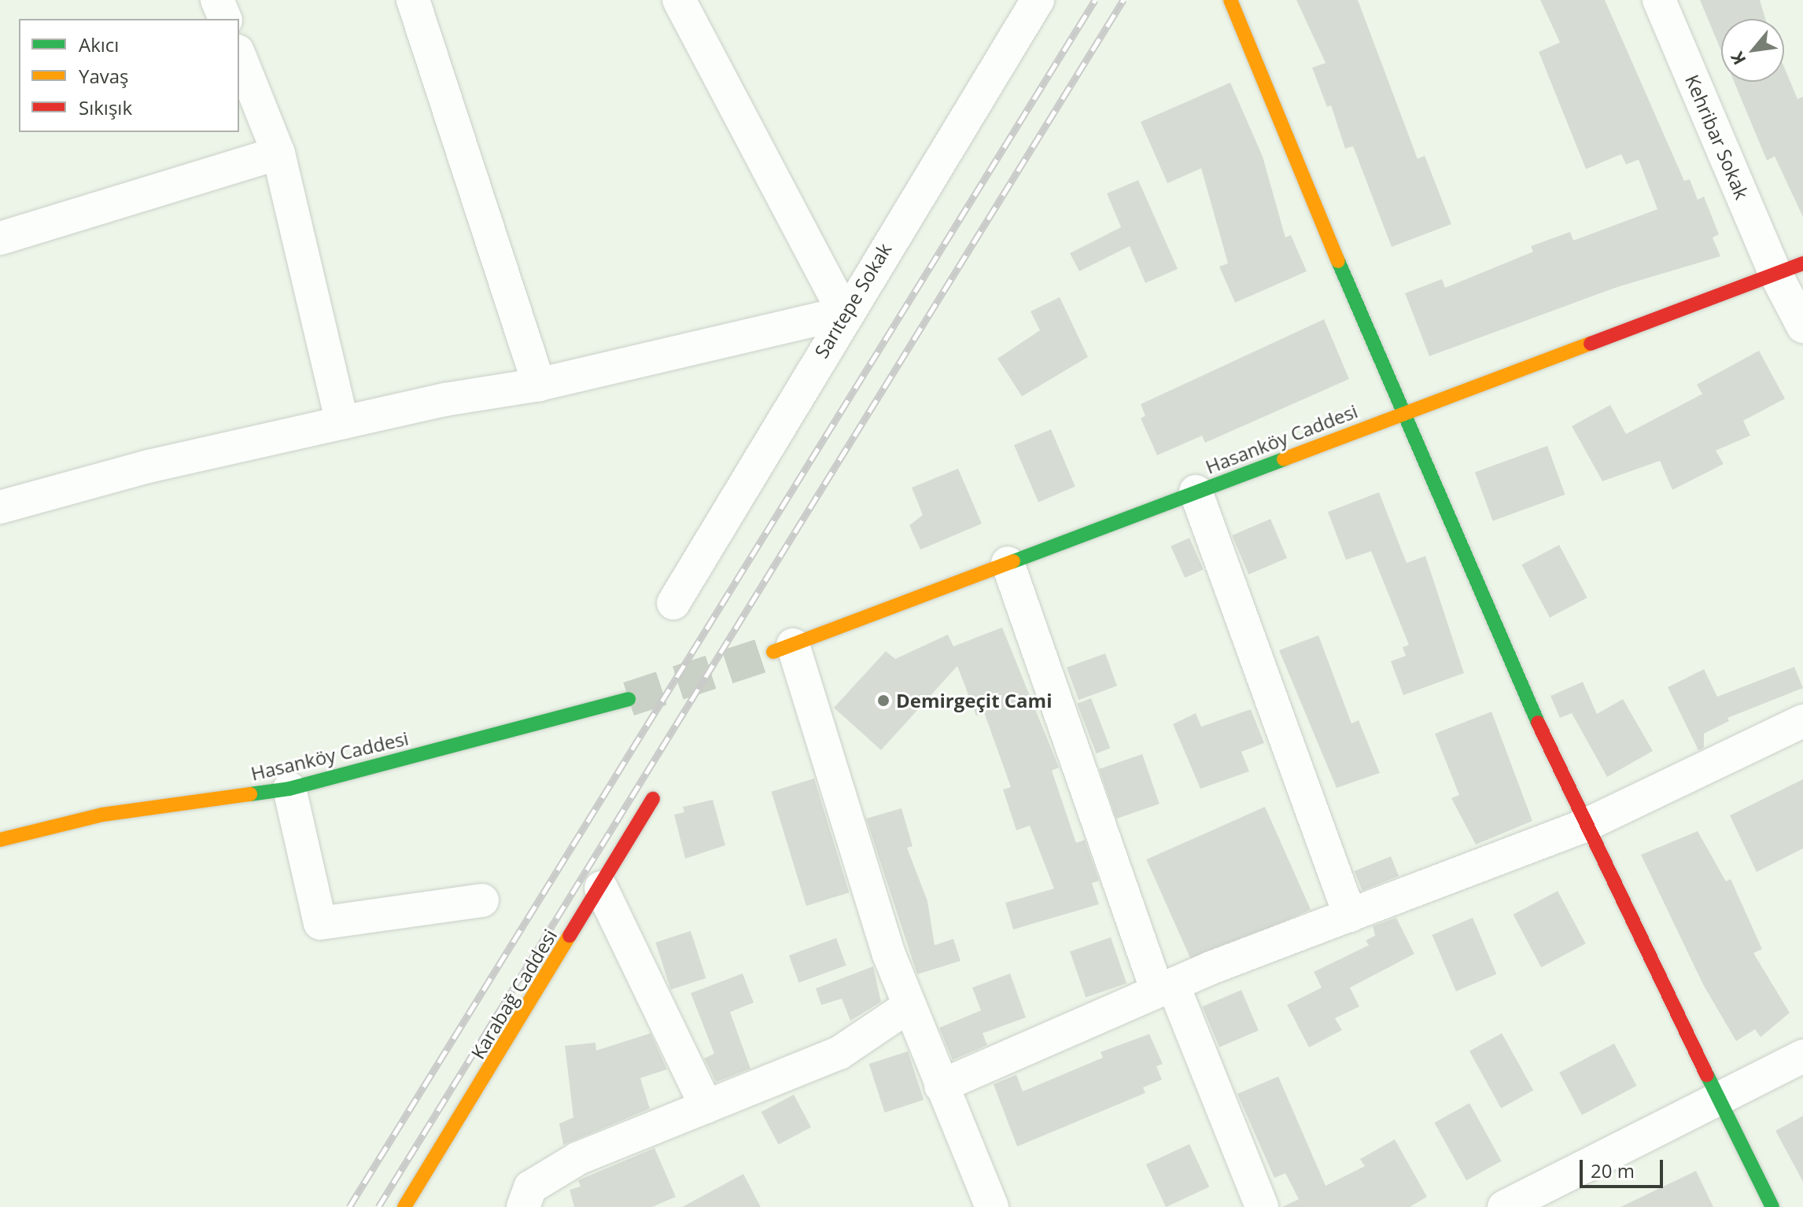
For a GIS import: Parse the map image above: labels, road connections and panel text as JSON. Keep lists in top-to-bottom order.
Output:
{
  "streets": {
    "street": [
      "Kehribar Sokak",
      "Sarıtepe Sokak",
      "Hasanköy Caddesi",
      "Karabağ Caddesi"
    ]
  },
  "crossings": [
    ["Kehribar Sokak", "Hasanköy Caddesi"]
  ],
  "places": ["Demirgeçit Cami"],
  "legend": ["Akıcı", "Yavaş", "Sıkışık"],
  "scale_bar": "20 m",
  "north": "bottom left"
}
